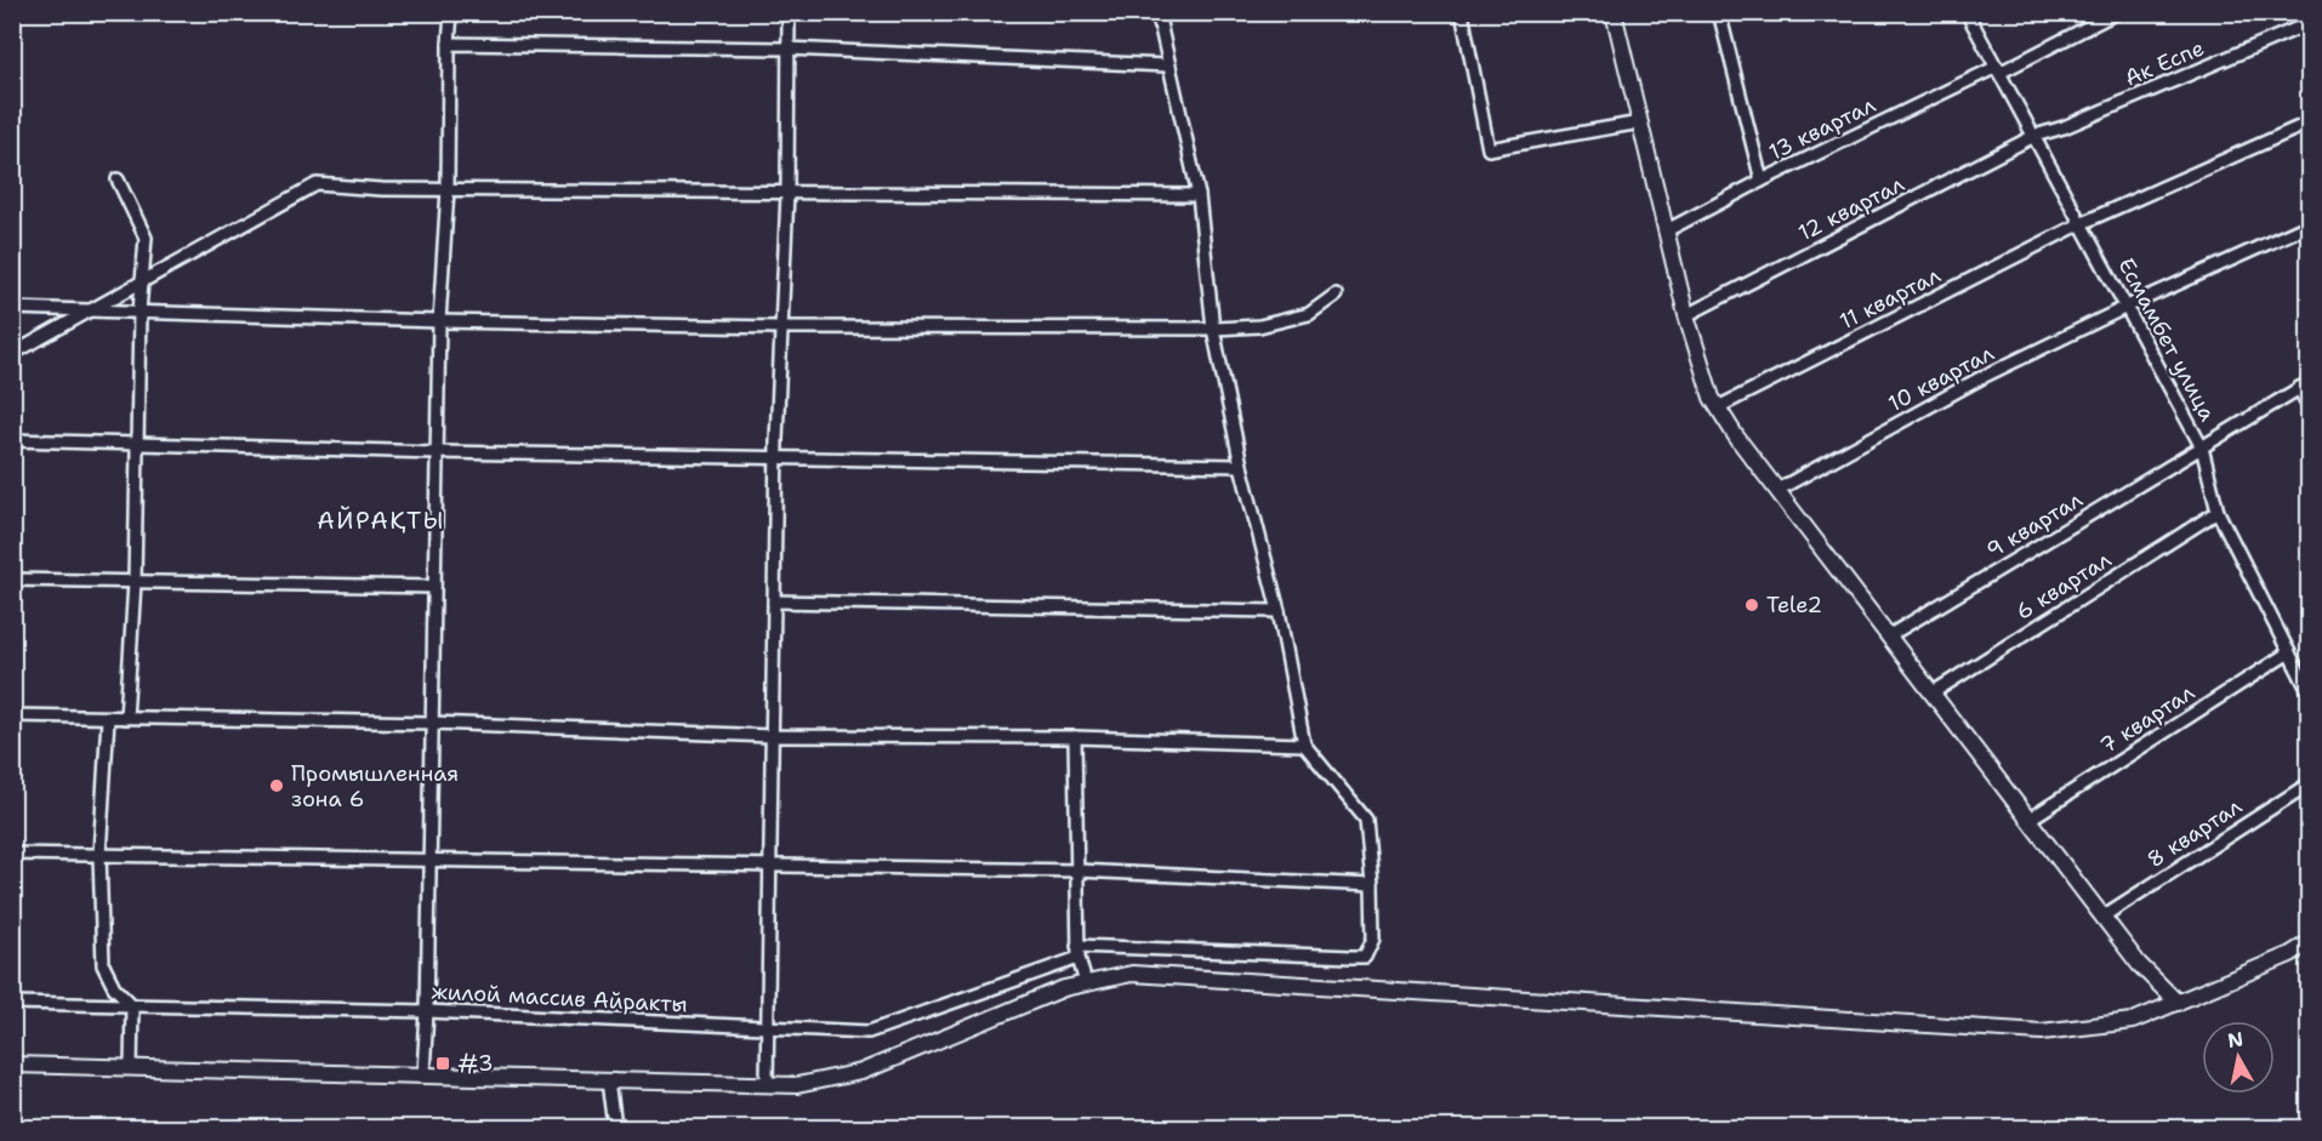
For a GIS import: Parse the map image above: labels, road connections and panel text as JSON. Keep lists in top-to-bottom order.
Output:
{
  "streets": {
    "street": [
      "Ак Еспе",
      "13 квартал",
      "12 квартал",
      "11 квартал",
      "Есмамбет улица",
      "10 квартал",
      "9 квартал",
      "6 квартал",
      "7 квартал",
      "8 квартал",
      "жилой массив Айракты"
    ]
  },
  "crossings": [
    ["Ак Еспе", "12 квартал"],
    ["Ак Еспе", "Есмамбет улица"],
    ["13 квартал", "Есмамбет улица"],
    ["12 квартал", "Есмамбет улица"],
    ["11 квартал", "Есмамбет улица"],
    ["Есмамбет улица", "10 квартал"],
    ["Есмамбет улица", "9 квартал"],
    ["Есмамбет улица", "6 квартал"],
    ["Есмамбет улица", "7 квартал"]
  ],
  "districts": ["АЙРАҚТЫ"],
  "places": {
    "other": ["Tele2", "Промышленная зона 6"],
    "transit": ["#3"]
  },
  "north": "top"
}
